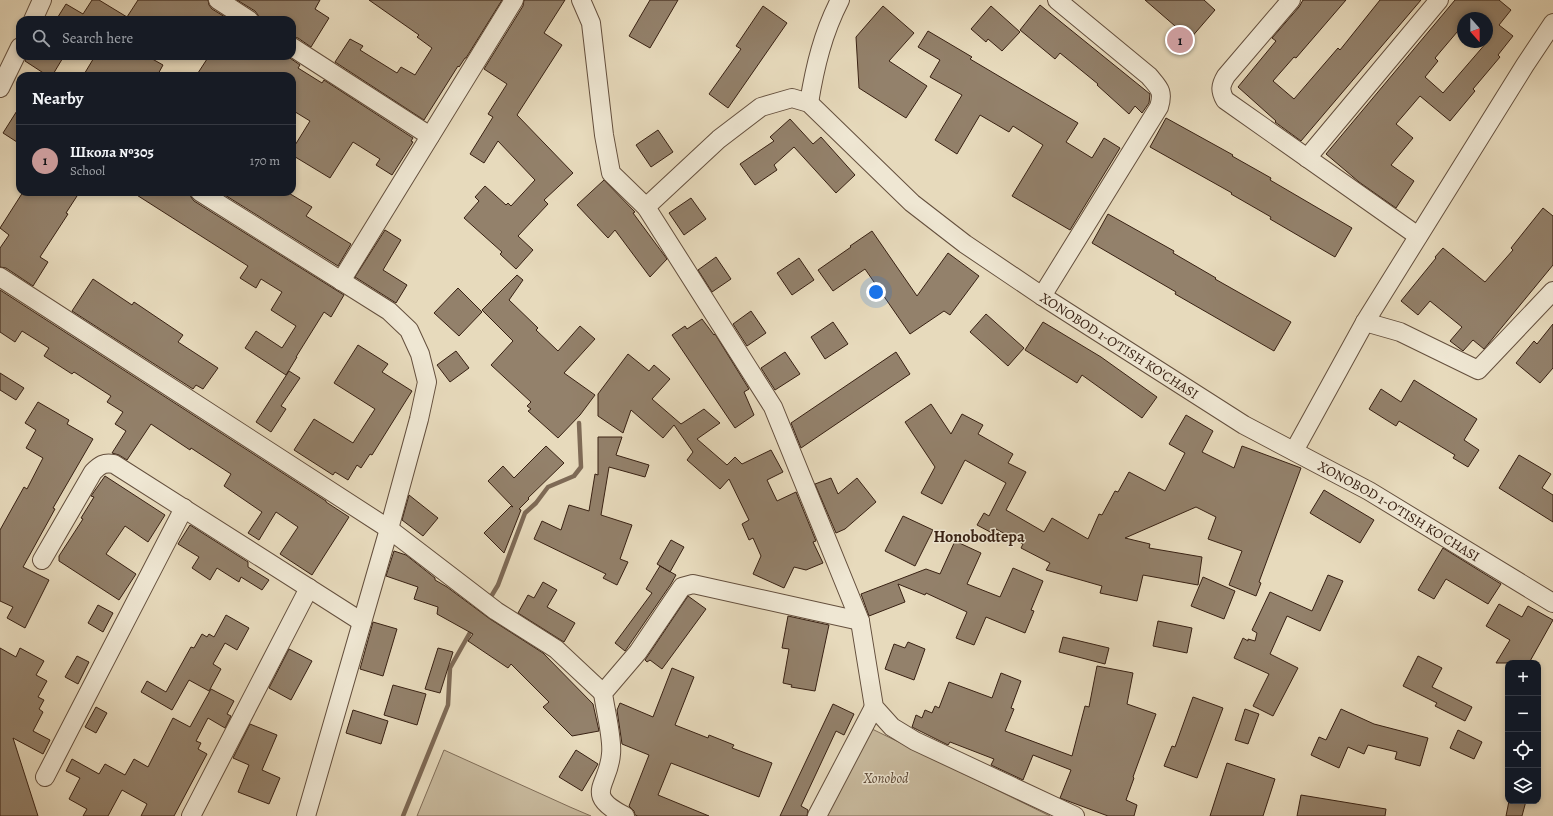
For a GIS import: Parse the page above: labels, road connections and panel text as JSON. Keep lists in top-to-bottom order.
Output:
{
  "streets": {
    "street": ["XONOBOD 1-O'TISH KO'CHASI"]
  },
  "districts": ["Honobodtepa"],
  "parks": ["Xonobod"],
  "north": "bottom",
  "page": {
    "search": "Search here",
    "pins": "1",
    "heading": "Nearby",
    "list": [
      {
        "mark": "1",
        "name": "Школа №305",
        "note": "School",
        "value": "170 m"
      }
    ],
    "map_buttons": ["+", "−"]
  }
}
